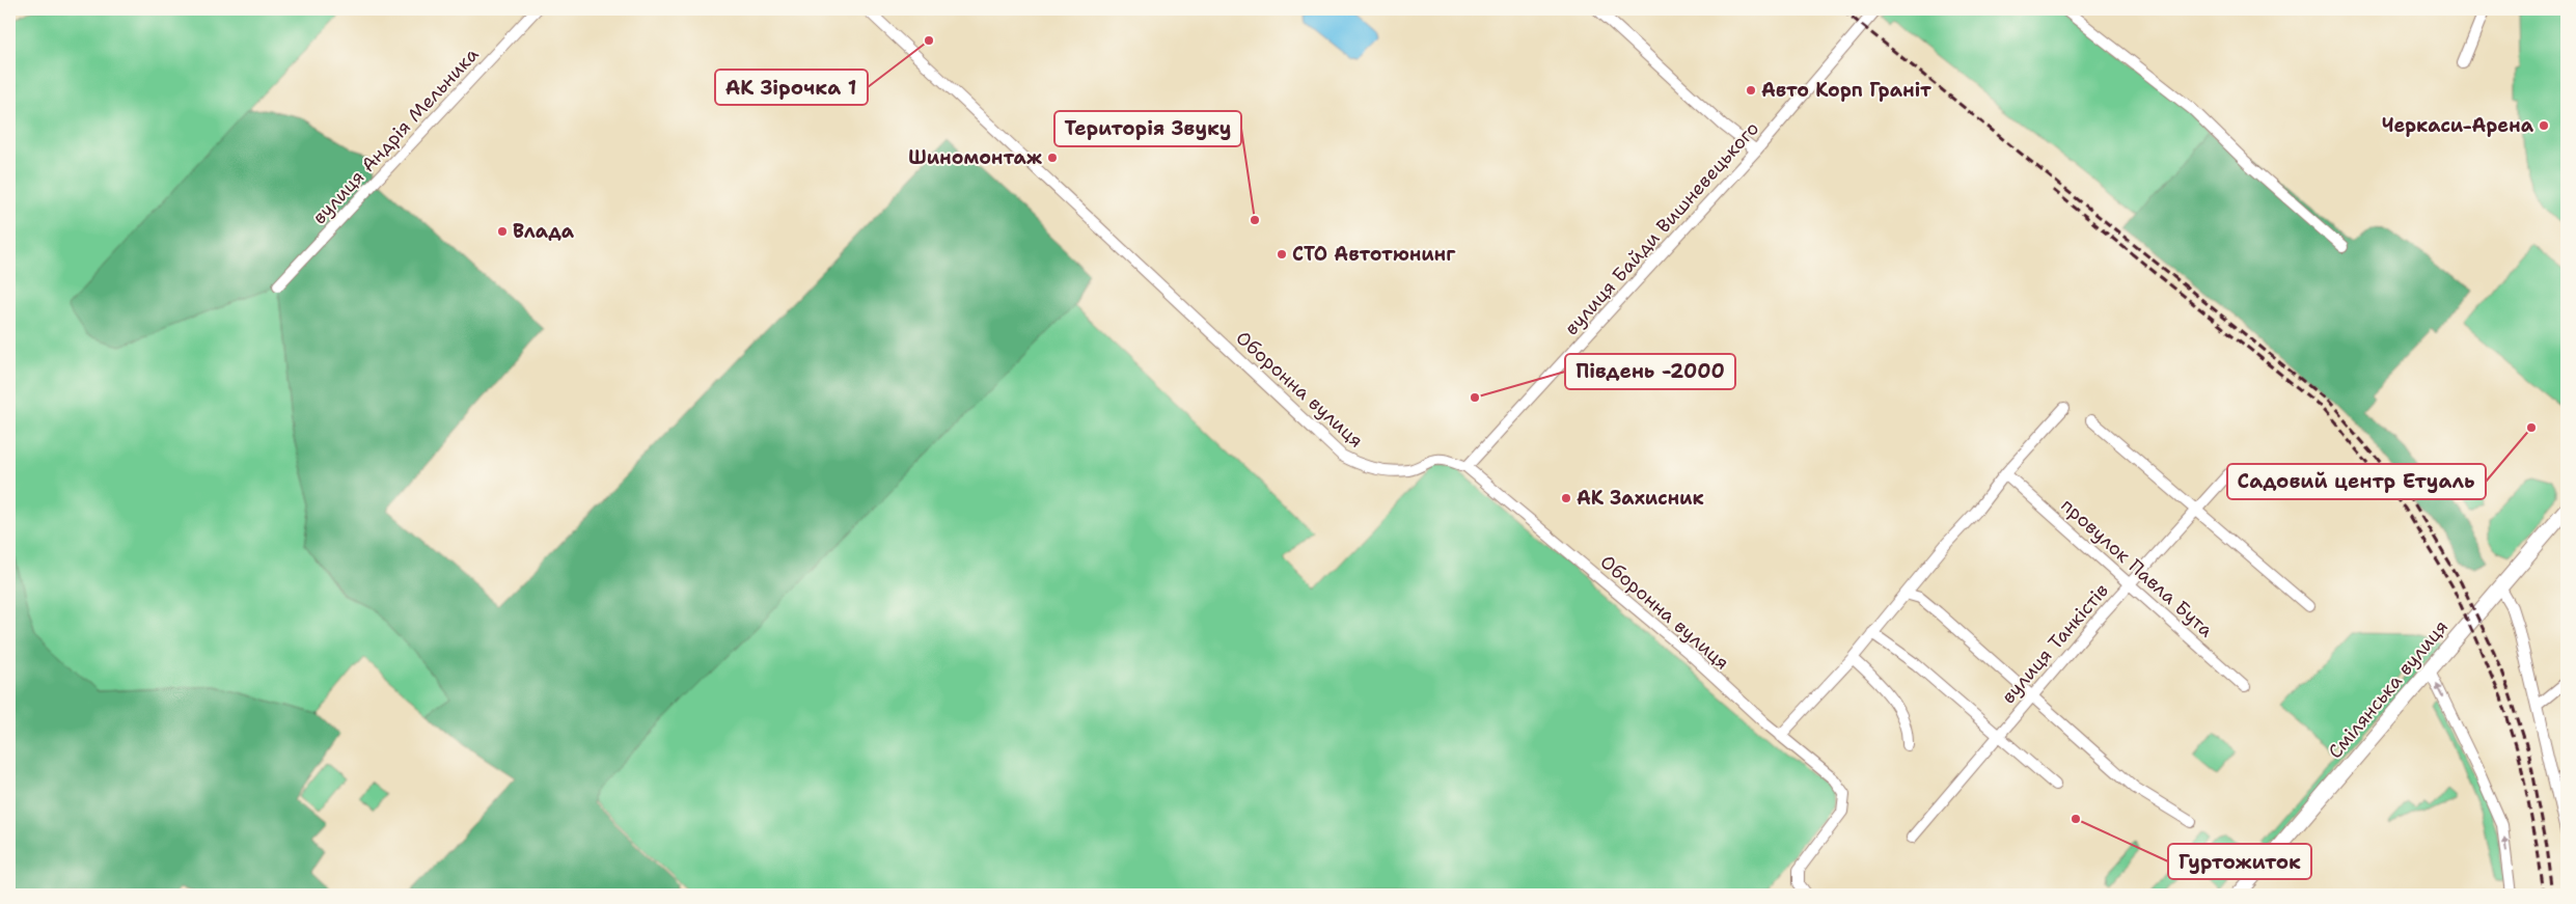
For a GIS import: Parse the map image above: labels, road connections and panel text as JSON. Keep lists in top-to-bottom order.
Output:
{
  "streets": {
    "main road": ["Смілянська вулиця"],
    "street": [
      "вулиця Андрія Мельника",
      "вулиця Байди Вишневецького",
      "Оборонна вулиця",
      "провулок Павла Бута",
      "вулиця Танкістів"
    ]
  },
  "crossings": [
    ["вулиця Байди Вишневецького", "Оборонна вулиця"],
    ["провулок Павла Бута", "вулиця Танкістів"]
  ],
  "places": [
    "АК Зірочка 1",
    "Авто Корп Граніт",
    "Черкаси-Арена",
    "Шиномонтаж",
    "Територія Звуку",
    "Влада",
    "СТО Автотюнинг",
    "Південь -2000",
    "Садовий центр Етуаль",
    "АК Захисник",
    "Гуртожиток"
  ]
}
